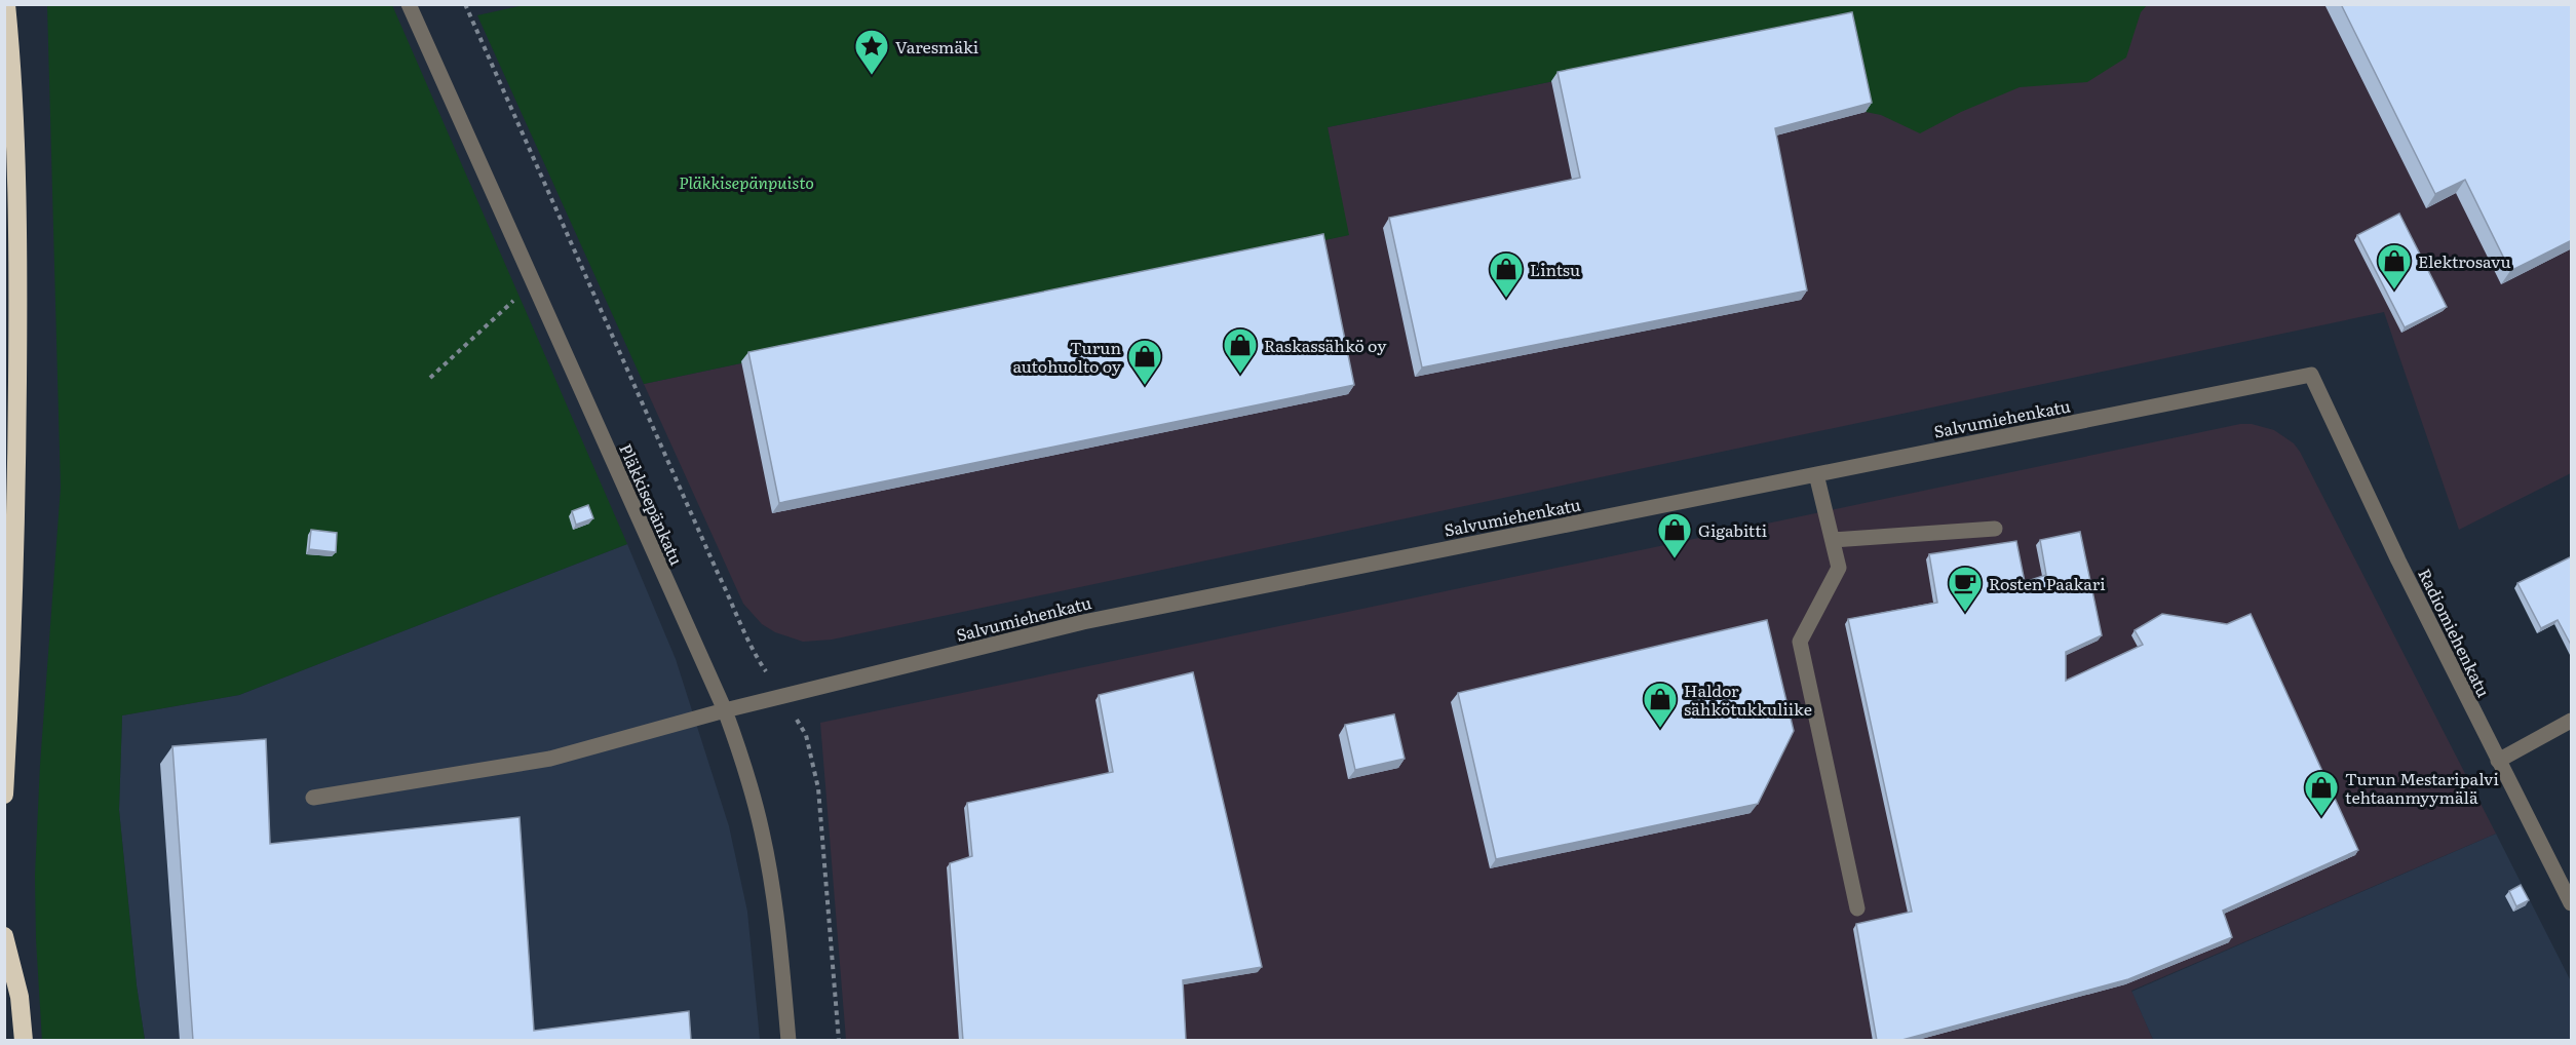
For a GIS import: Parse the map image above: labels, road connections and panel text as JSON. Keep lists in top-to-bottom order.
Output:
{
  "streets": {
    "street": ["Salvumiehenkatu", "Pläkkisepänkatu", "Radiomiehenkatu"]
  },
  "crossings": [
    ["Salvumiehenkatu", "Pläkkisepänkatu"],
    ["Salvumiehenkatu", "Radiomiehenkatu"]
  ],
  "parks": ["Pläkkisepänpuisto"],
  "places": {
    "place": ["Varesmäki"],
    "shop": [
      "Elektrosavu",
      "Lintsu",
      "Raskassähkö oy",
      "Turun autohuolto oy",
      "Gigabitti",
      "Haldor sähkötukkuliike",
      "Turun Mestaripalvi tehtaanmyymälä"
    ],
    "cafe": ["Rosten Paakari"]
  }
}
